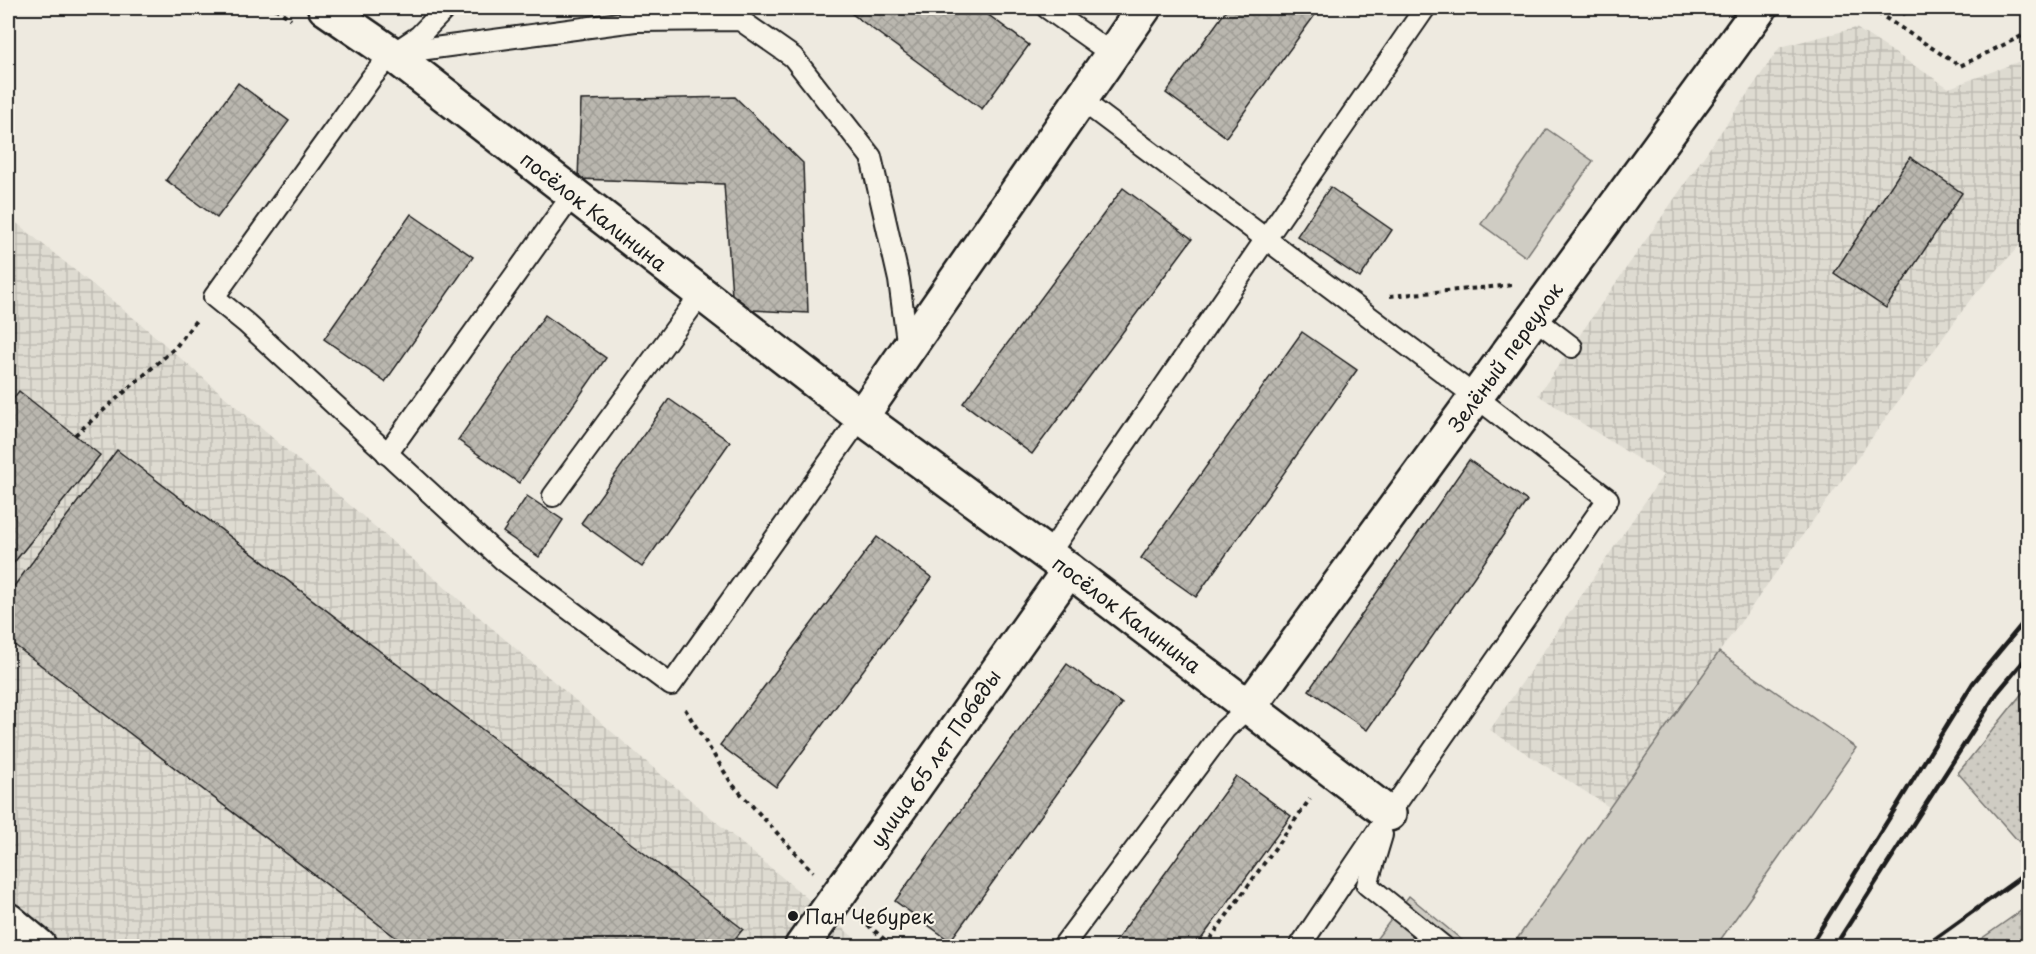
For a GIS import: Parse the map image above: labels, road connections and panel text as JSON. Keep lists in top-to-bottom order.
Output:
{
  "streets": {
    "street": ["посёлок Калинина", "Зелёный переулок", "улица 65 лет Победы"]
  },
  "crossings": [
    ["посёлок Калинина", "Зелёный переулок"],
    ["посёлок Калинина", "улица 65 лет Победы"]
  ],
  "places": ["Пан Чебурек"]
}
